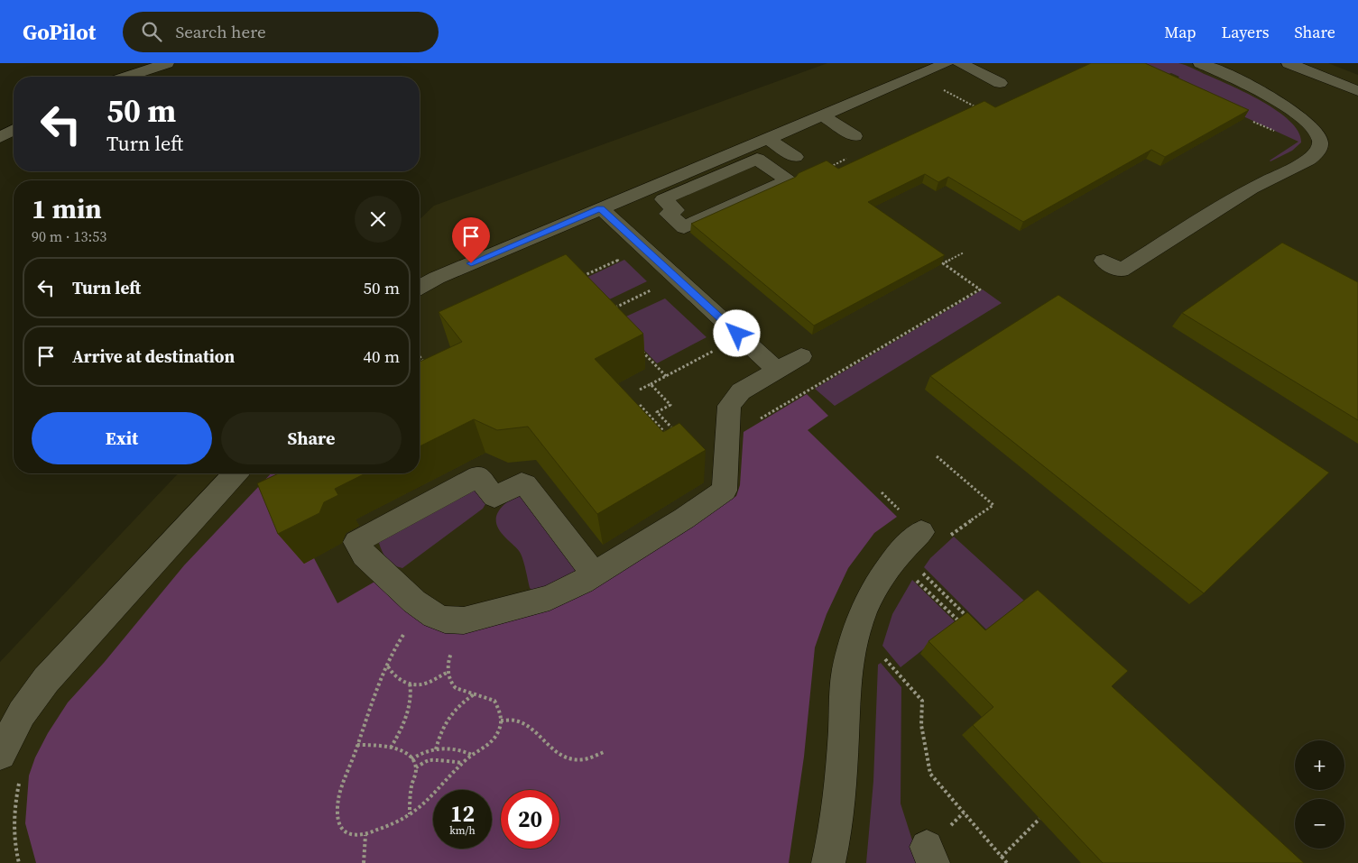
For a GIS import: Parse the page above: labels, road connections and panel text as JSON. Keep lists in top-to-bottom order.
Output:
{
  "page": {
    "header": "GoPilot",
    "search": "Search here",
    "nav": ["Map", "Layers", "Share"],
    "turn": ["50 m", "Turn left"],
    "heading": ["1 min", "90 m · 13:53"],
    "list": [
      {
        "name": "Turn left",
        "value": "50 m"
      },
      {
        "name": "Arrive at destination",
        "value": "40 m"
      }
    ],
    "buttons": ["Exit", "Share"],
    "map_buttons": ["+", "−"],
    "speed": "12 km/h",
    "limit": "20"
  }
}
